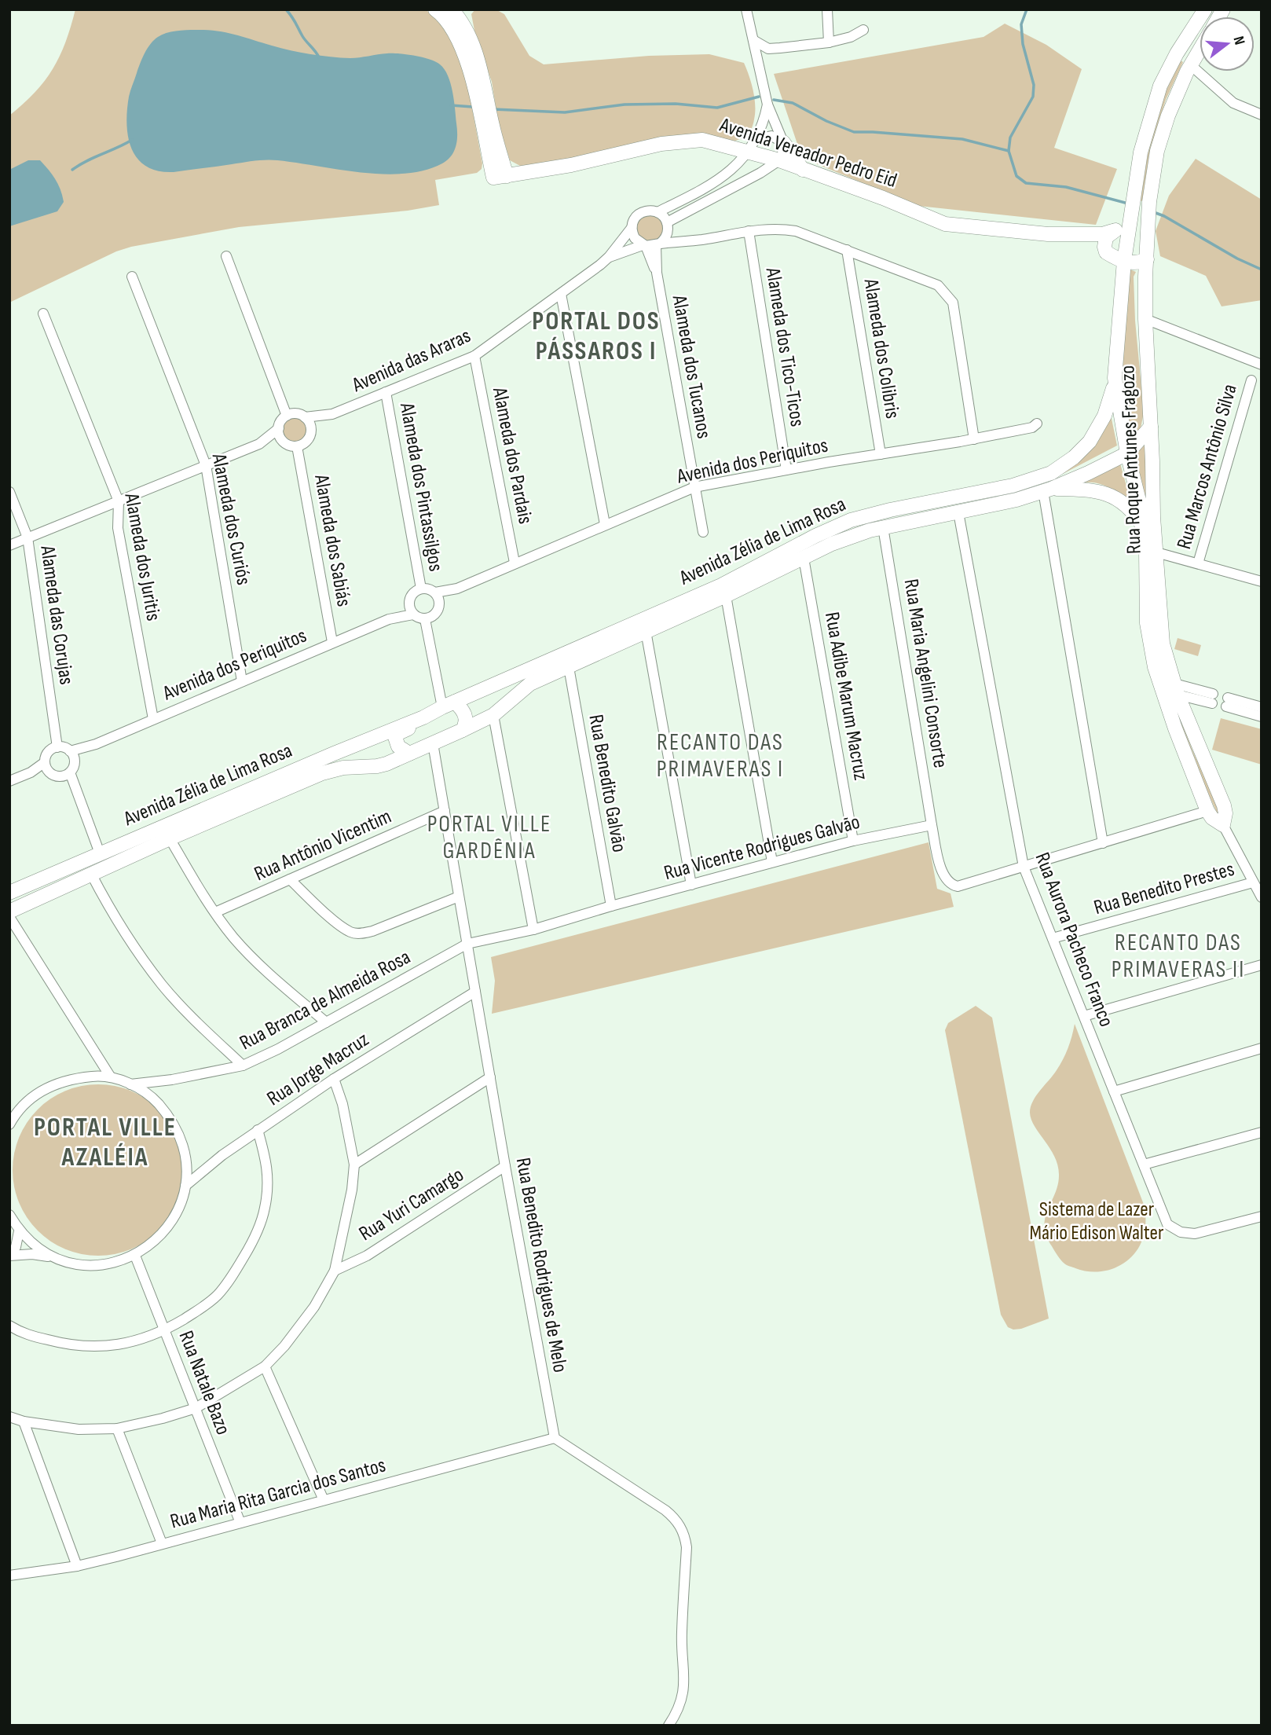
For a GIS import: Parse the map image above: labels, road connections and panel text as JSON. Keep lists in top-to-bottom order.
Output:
{
  "streets": {
    "main road": ["Avenida Vereador Pedro Eid", "Rua Roque Antunes Fragozo", "Avenida Zélia de Lima Rosa"],
    "street": [
      "Alameda dos Tico-Ticos",
      "Alameda dos Colibris",
      "Avenida das Araras",
      "Alameda dos Tucanos",
      "Alameda dos Pardais",
      "Avenida dos Periquitos",
      "Rua Marcos Antônio Silva",
      "Alameda dos Pintassilgos",
      "Alameda dos Curiós",
      "Alameda dos Sabiás",
      "Alameda dos Juritis",
      "Alameda das Corujas",
      "Rua Maria Angelini Consorte",
      "Rua Adibe Marum Macruz",
      "Rua Benedito Galvão",
      "Rua Antônio Vicentim",
      "Rua Vicente Rodrigues Galvão",
      "Rua Benedito Prestes",
      "Rua Aurora Pacheco Franco",
      "Rua Branca de Almeida Rosa",
      "Rua Jorge Macruz",
      "Rua Yuri Camargo",
      "Rua Benedito Rodrigues de Melo",
      "Rua Natale Bazo",
      "Rua Maria Rita Garcia dos Santos"
    ]
  },
  "crossings": [
    ["Avenida Vereador Pedro Eid", "Rua Roque Antunes Fragozo"],
    ["Alameda dos Tico-Ticos", "Avenida das Araras"],
    ["Alameda dos Tico-Ticos", "Avenida dos Periquitos"],
    ["Alameda dos Colibris", "Avenida das Araras"],
    ["Alameda dos Colibris", "Avenida dos Periquitos"],
    ["Avenida das Araras", "Alameda dos Tucanos"],
    ["Avenida das Araras", "Alameda dos Pardais"],
    ["Avenida das Araras", "Avenida dos Periquitos"],
    ["Avenida das Araras", "Alameda dos Pintassilgos"],
    ["Alameda dos Tucanos", "Avenida dos Periquitos"],
    ["Alameda dos Pardais", "Avenida dos Periquitos"],
    ["Rua Roque Antunes Fragozo", "Avenida Zélia de Lima Rosa"],
    ["Rua Roque Antunes Fragozo", "Rua Benedito Prestes"],
    ["Avenida dos Periquitos", "Alameda dos Curiós"],
    ["Avenida dos Periquitos", "Alameda dos Sabiás"],
    ["Avenida dos Periquitos", "Alameda dos Juritis"],
    ["Avenida Zélia de Lima Rosa", "Rua Maria Angelini Consorte"],
    ["Avenida Zélia de Lima Rosa", "Rua Adibe Marum Macruz"],
    ["Avenida Zélia de Lima Rosa", "Rua Benedito Galvão"],
    ["Avenida Zélia de Lima Rosa", "Rua Aurora Pacheco Franco"],
    ["Avenida Zélia de Lima Rosa", "Rua Benedito Rodrigues de Melo"],
    ["Rua Maria Angelini Consorte", "Rua Vicente Rodrigues Galvão"],
    ["Rua Adibe Marum Macruz", "Rua Vicente Rodrigues Galvão"],
    ["Rua Benedito Galvão", "Rua Vicente Rodrigues Galvão"],
    ["Rua Antônio Vicentim", "Rua Benedito Rodrigues de Melo"],
    ["Rua Vicente Rodrigues Galvão", "Rua Branca de Almeida Rosa"],
    ["Rua Vicente Rodrigues Galvão", "Rua Benedito Rodrigues de Melo"],
    ["Rua Benedito Prestes", "Rua Aurora Pacheco Franco"],
    ["Rua Branca de Almeida Rosa", "Rua Jorge Macruz"],
    ["Rua Branca de Almeida Rosa", "Rua Benedito Rodrigues de Melo"],
    ["Rua Jorge Macruz", "Rua Benedito Rodrigues de Melo"],
    ["Rua Yuri Camargo", "Rua Benedito Rodrigues de Melo"],
    ["Rua Benedito Rodrigues de Melo", "Rua Maria Rita Garcia dos Santos"],
    ["Rua Natale Bazo", "Rua Maria Rita Garcia dos Santos"]
  ],
  "districts": [
    "PORTAL DOS PÁSSAROS I",
    "RECANTO DAS PRIMAVERAS I",
    "PORTAL VILLE GARDÊNIA",
    "RECANTO DAS PRIMAVERAS II",
    "PORTAL VILLE AZALÉIA"
  ],
  "parks": ["Sistema de Lazer Mário Edison Walter"],
  "north": "right"
}
